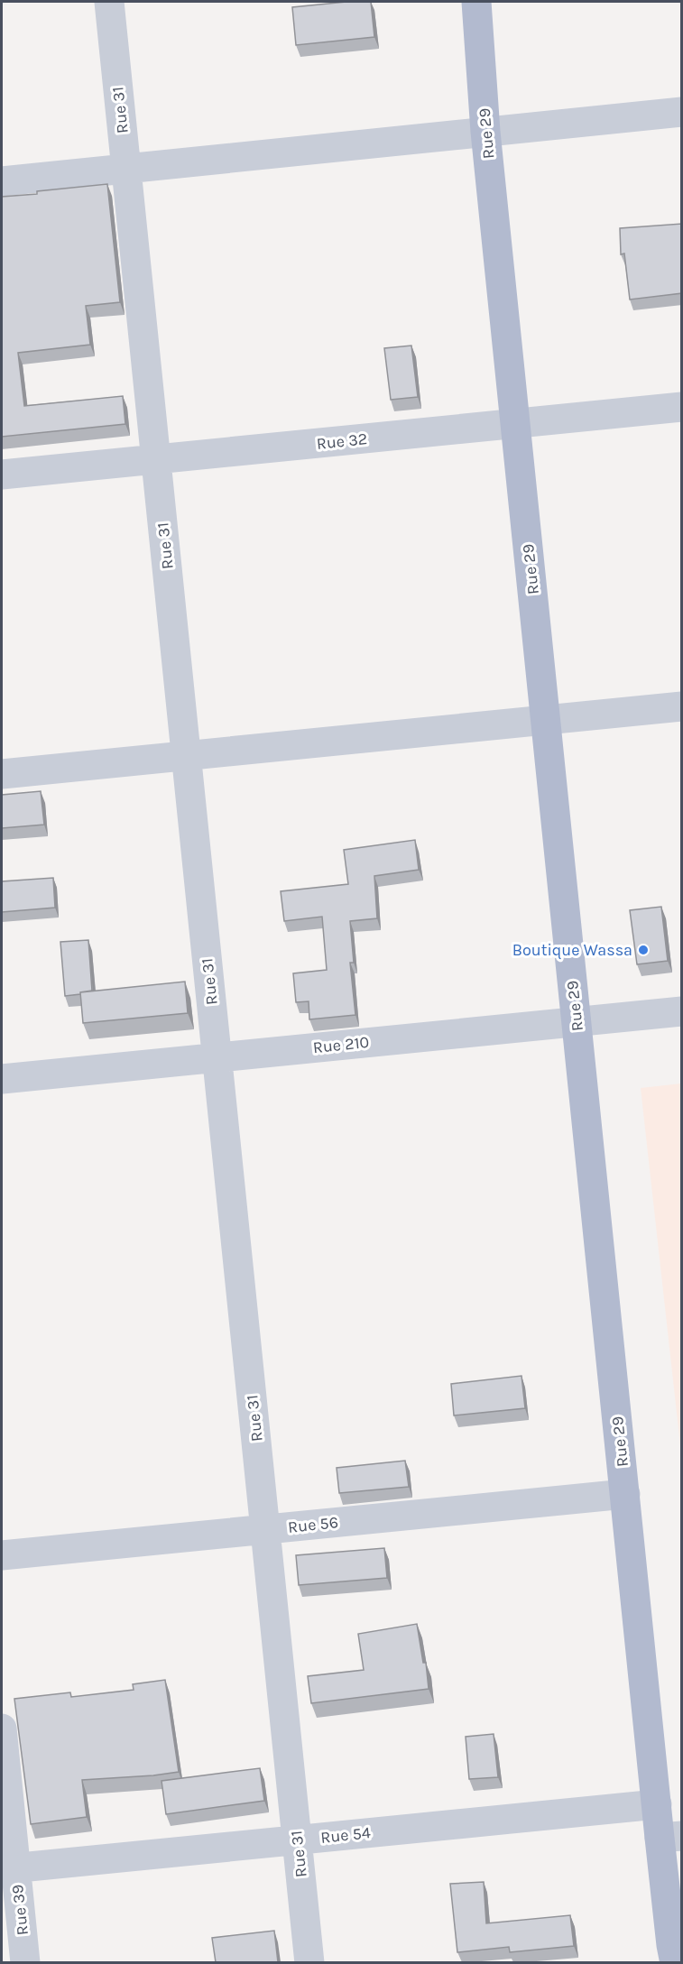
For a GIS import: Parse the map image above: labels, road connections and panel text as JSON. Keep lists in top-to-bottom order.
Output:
{
  "streets": {
    "main road": ["Rue 29"],
    "street": [
      "Rue 31",
      "Rue 32",
      "Rue 210",
      "Rue 56",
      "Rue 54",
      "Rue 39"
    ]
  },
  "crossings": [
    ["Rue 31", "Rue 32"],
    ["Rue 31", "Rue 210"],
    ["Rue 31", "Rue 56"],
    ["Rue 31", "Rue 54"],
    ["Rue 29", "Rue 32"],
    ["Rue 29", "Rue 210"],
    ["Rue 29", "Rue 56"],
    ["Rue 29", "Rue 54"],
    ["Rue 54", "Rue 39"]
  ],
  "places": ["Boutique Wassa"]
}
